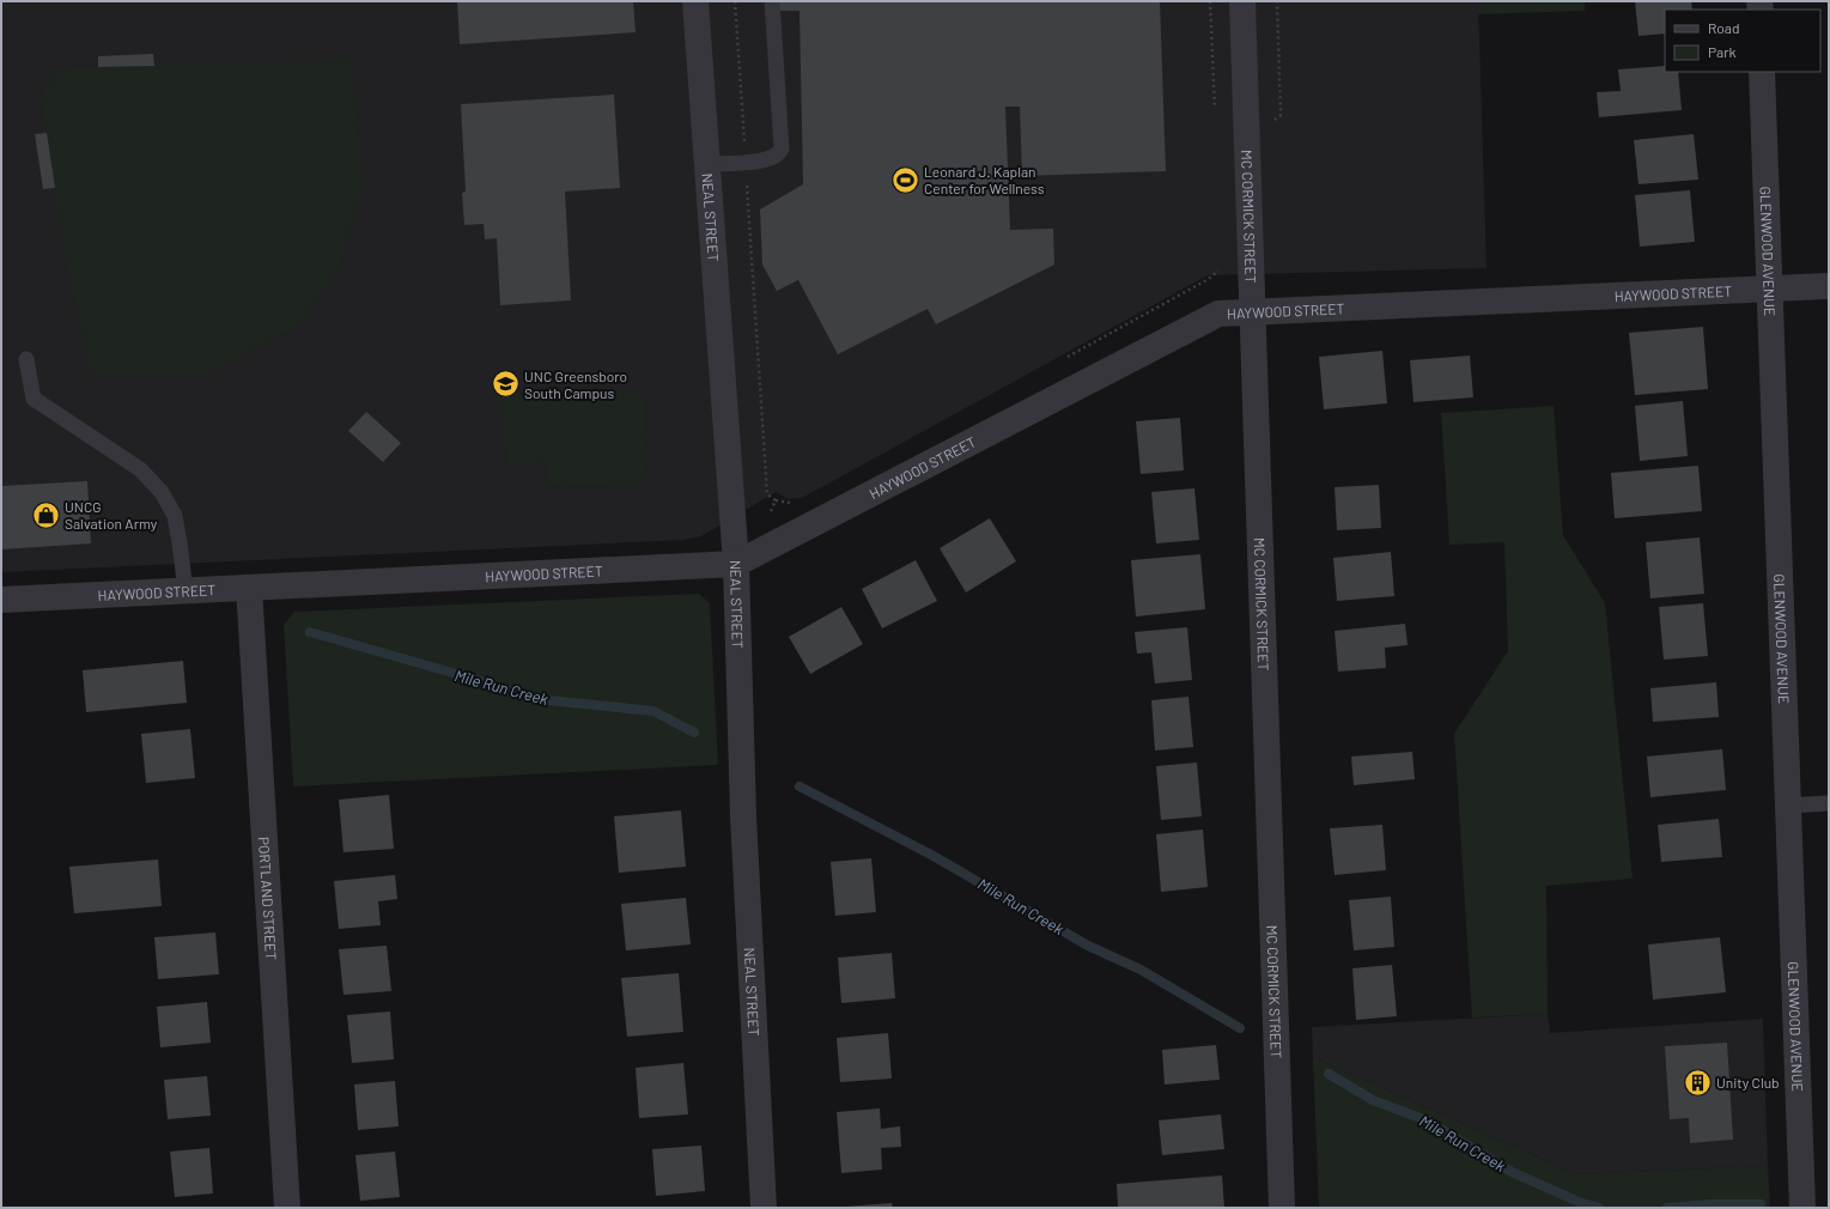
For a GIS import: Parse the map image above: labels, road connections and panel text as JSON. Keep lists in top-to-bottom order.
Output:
{
  "streets": {
    "street": [
      "NEAL STREET",
      "MC CORMICK STREET",
      "GLENWOOD AVENUE",
      "HAYWOOD STREET",
      "PORTLAND STREET"
    ]
  },
  "crossings": [
    ["NEAL STREET", "HAYWOOD STREET"],
    ["MC CORMICK STREET", "HAYWOOD STREET"],
    ["GLENWOOD AVENUE", "HAYWOOD STREET"],
    ["HAYWOOD STREET", "PORTLAND STREET"]
  ],
  "water": ["Mile Run Creek"],
  "places": {
    "sports": ["Leonard J. Kaplan Center for Wellness"],
    "school or university": ["UNC Greensboro South Campus"],
    "shop": ["UNCG Salvation Army"],
    "building": ["Unity Club"]
  },
  "legend": ["Road", "Park"]
}
